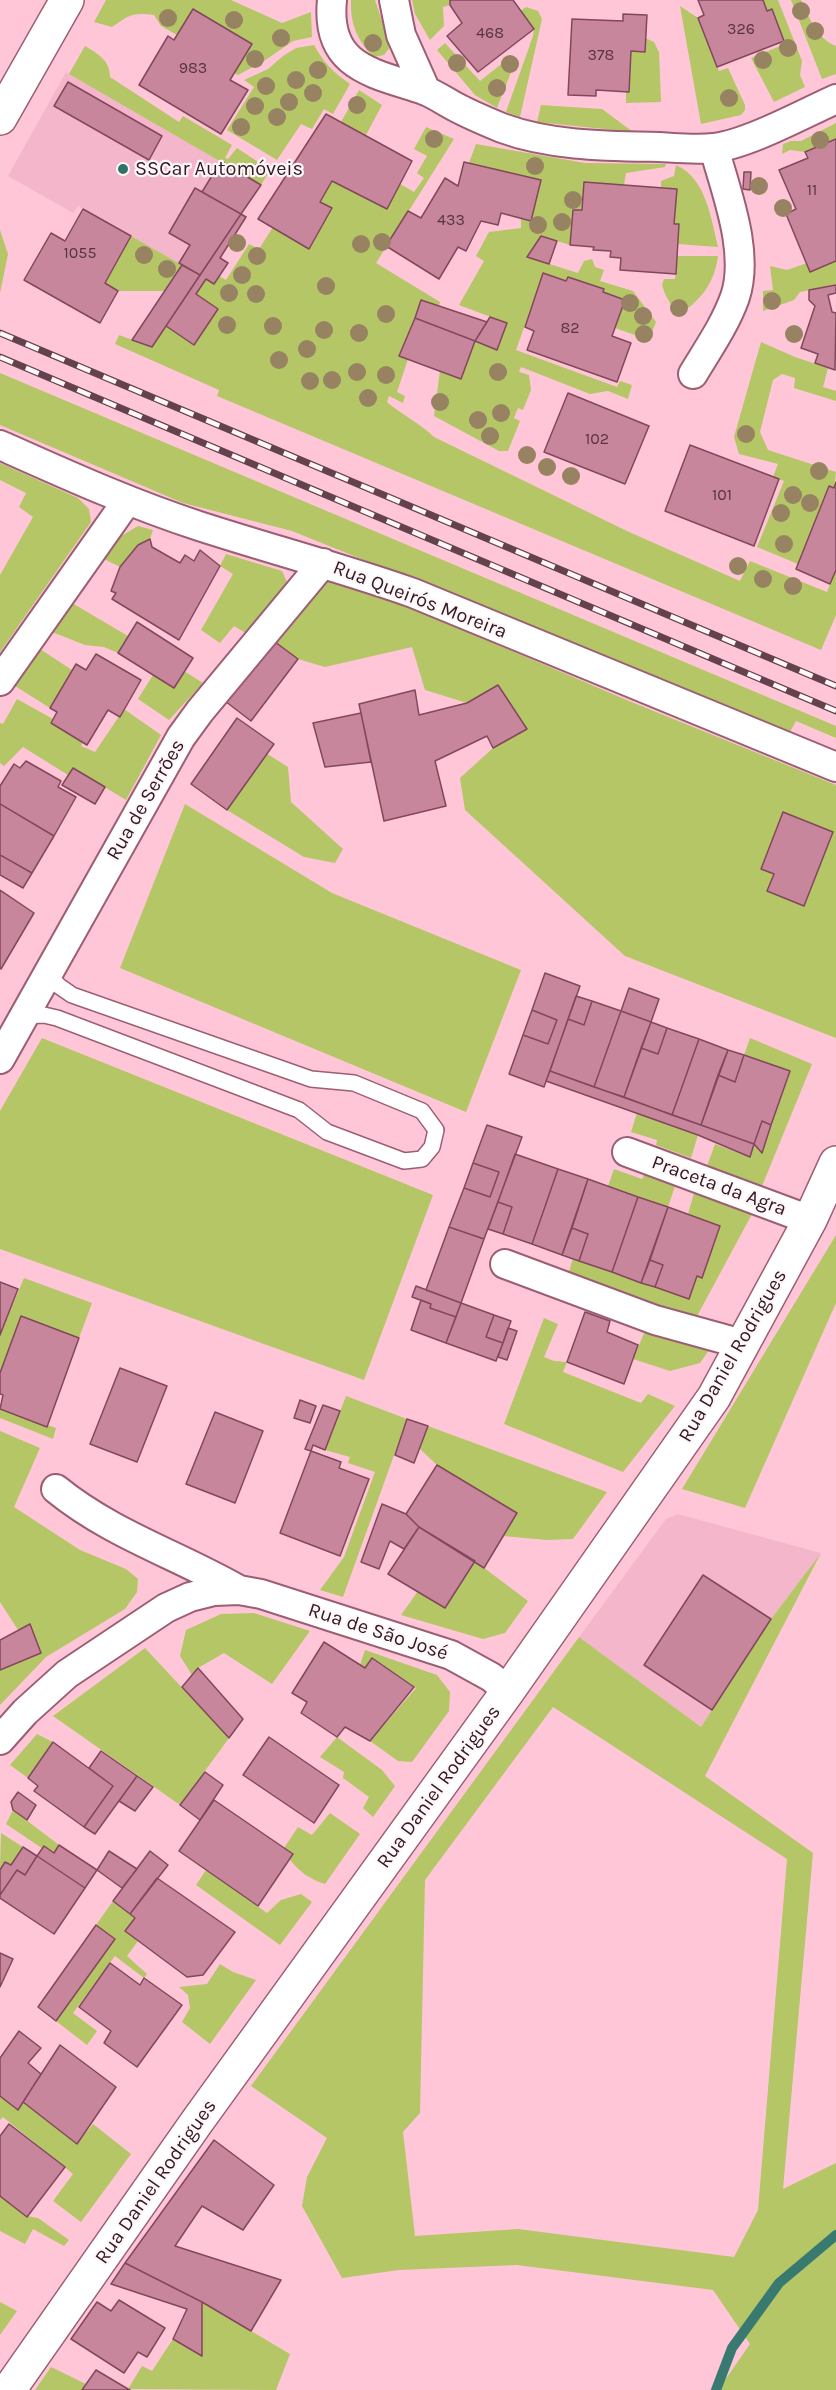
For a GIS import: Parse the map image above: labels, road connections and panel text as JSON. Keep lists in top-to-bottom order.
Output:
{
  "streets": {
    "main road": ["Rua Daniel Rodrigues"],
    "street": [
      "Rua Queirós Moreira",
      "Rua de Serrões",
      "Praceta da Agra",
      "Rua de São José"
    ]
  },
  "crossings": [
    ["Rua Queirós Moreira", "Rua de Serrões"],
    ["Praceta da Agra", "Rua Daniel Rodrigues"],
    ["Rua Daniel Rodrigues", "Rua de São José"]
  ],
  "places": ["SSCar Automóveis"],
  "house_numbers": [
    "326",
    "468",
    "378",
    "983",
    "11",
    "433",
    "1055",
    "82",
    "102",
    "101"
  ]
}
